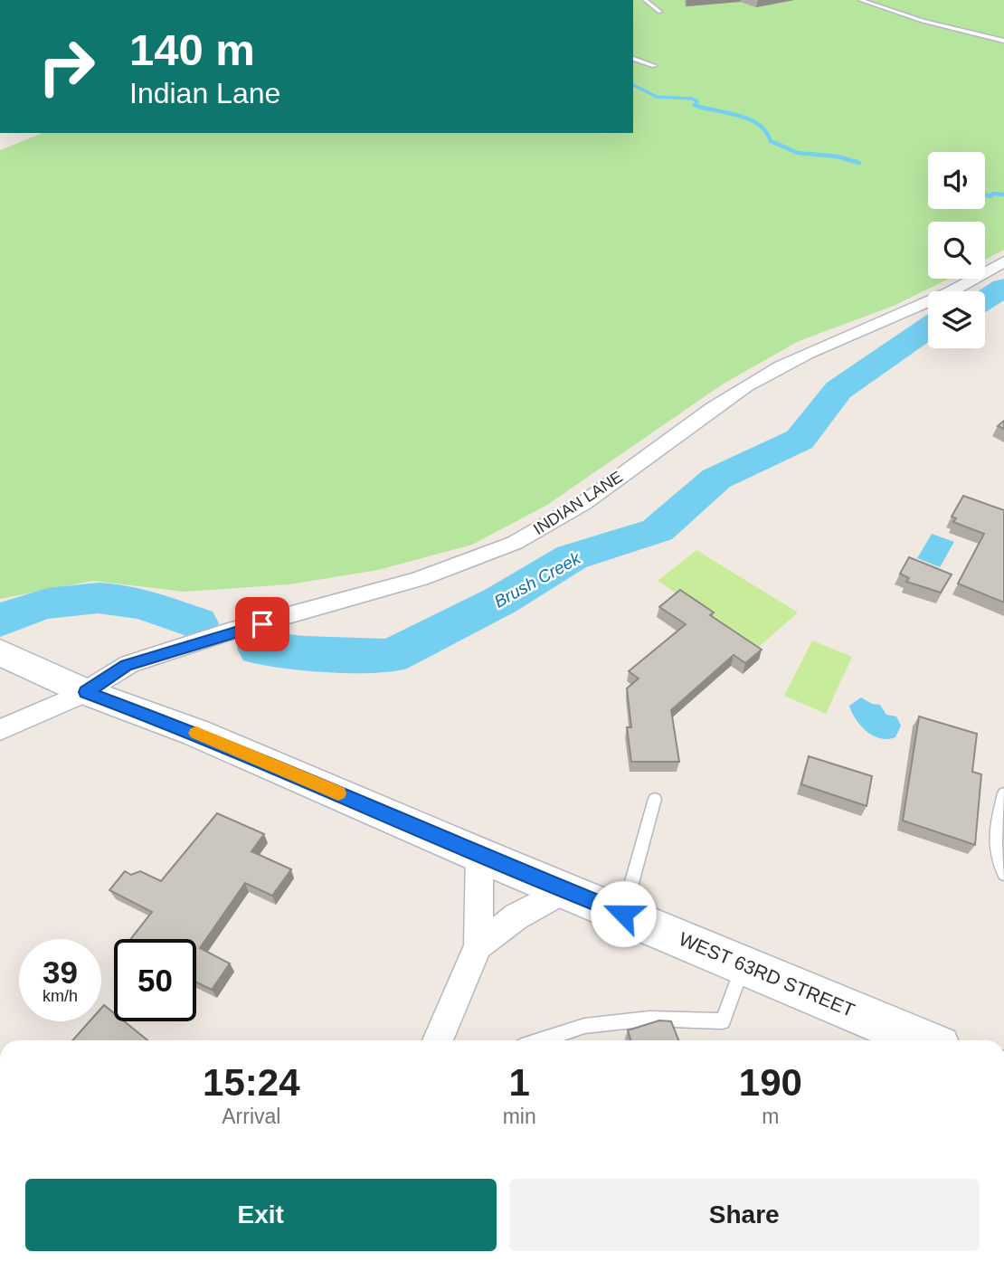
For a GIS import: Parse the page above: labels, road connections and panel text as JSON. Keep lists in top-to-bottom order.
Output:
{
  "streets": {
    "main road": ["WEST 63RD STREET"],
    "street": ["INDIAN LANE"]
  },
  "crossings": [
    ["INDIAN LANE", "WEST 63RD STREET"]
  ],
  "water": ["Brush Creek"],
  "page": {
    "turn": ["140 m", "Indian Lane"],
    "speed": "39 km/h",
    "limit": "50",
    "eta": [
      "15:24",
      "Arrival",
      "1",
      "min",
      "190",
      "m"
    ],
    "buttons": ["Exit", "Share"]
  }
}
